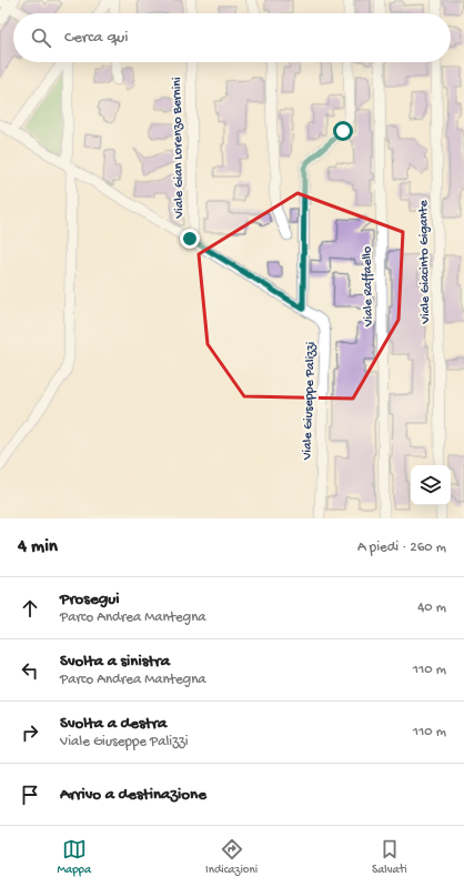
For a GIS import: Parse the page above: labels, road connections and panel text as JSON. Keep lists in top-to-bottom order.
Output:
{
  "streets": {
    "street": [
      "Viale Gian Lorenzo Bernini",
      "Viale Giacinto Gigante",
      "Viale Raffaello",
      "Viale Giuseppe Palizzi"
    ]
  },
  "crossings": [
    ["Viale Gian Lorenzo Bernini", "Viale Giuseppe Palizzi"]
  ],
  "page": {
    "search": "Cerca qui",
    "heading": ["4 min", "A piedi · 260 m"],
    "list": [
      ["Prosegui", "Parco Andrea Mantegna", "40 m"],
      ["Svolta a sinistra", "Parco Andrea Mantegna", "110 m"],
      ["Svolta a destra", "Viale Giuseppe Palizzi", "110 m"],
      "Arrivo a destinazione"
    ],
    "nav": ["Mappa", "Indicazioni", "Salvati"]
  }
}
